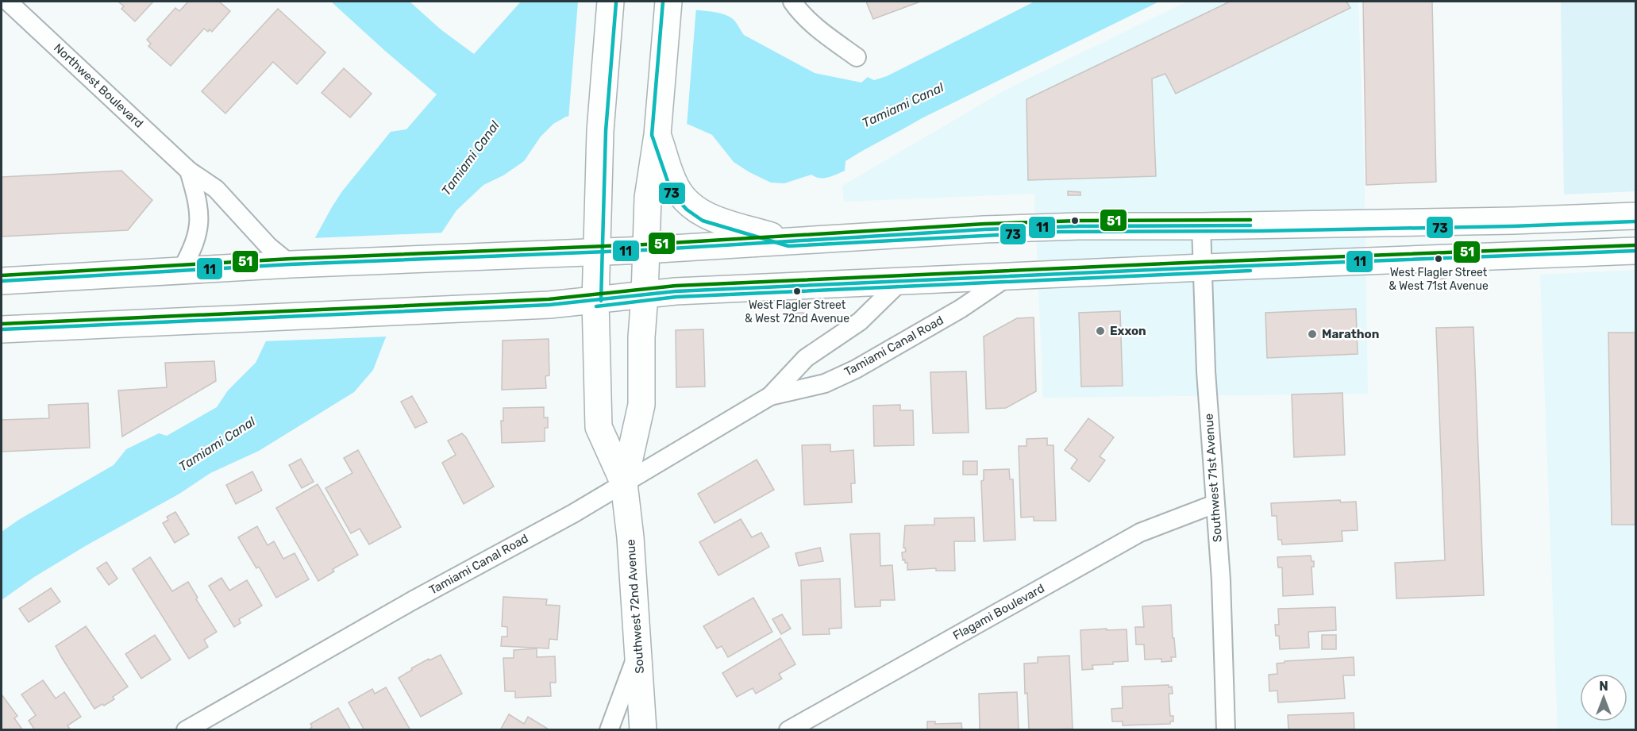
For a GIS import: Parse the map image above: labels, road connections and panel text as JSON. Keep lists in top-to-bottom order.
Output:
{
  "streets": {
    "main road": ["Southwest 72nd Avenue"],
    "street": [
      "Northwest Boulevard",
      "Tamiami Canal Road",
      "Southwest 71st Avenue",
      "Flagami Boulevard"
    ]
  },
  "crossings": [
    ["Tamiami Canal Road", "Southwest 72nd Avenue"],
    ["Southwest 71st Avenue", "Flagami Boulevard"]
  ],
  "water": ["Tamiami Canal"],
  "places": [
    "West Flagler Street & West 71st Avenue",
    "West Flagler Street & West 72nd Avenue",
    "Exxon",
    "Marathon"
  ],
  "lines": ["transit line 73", "transit line 51", "transit line 11"],
  "north": "top"
}
